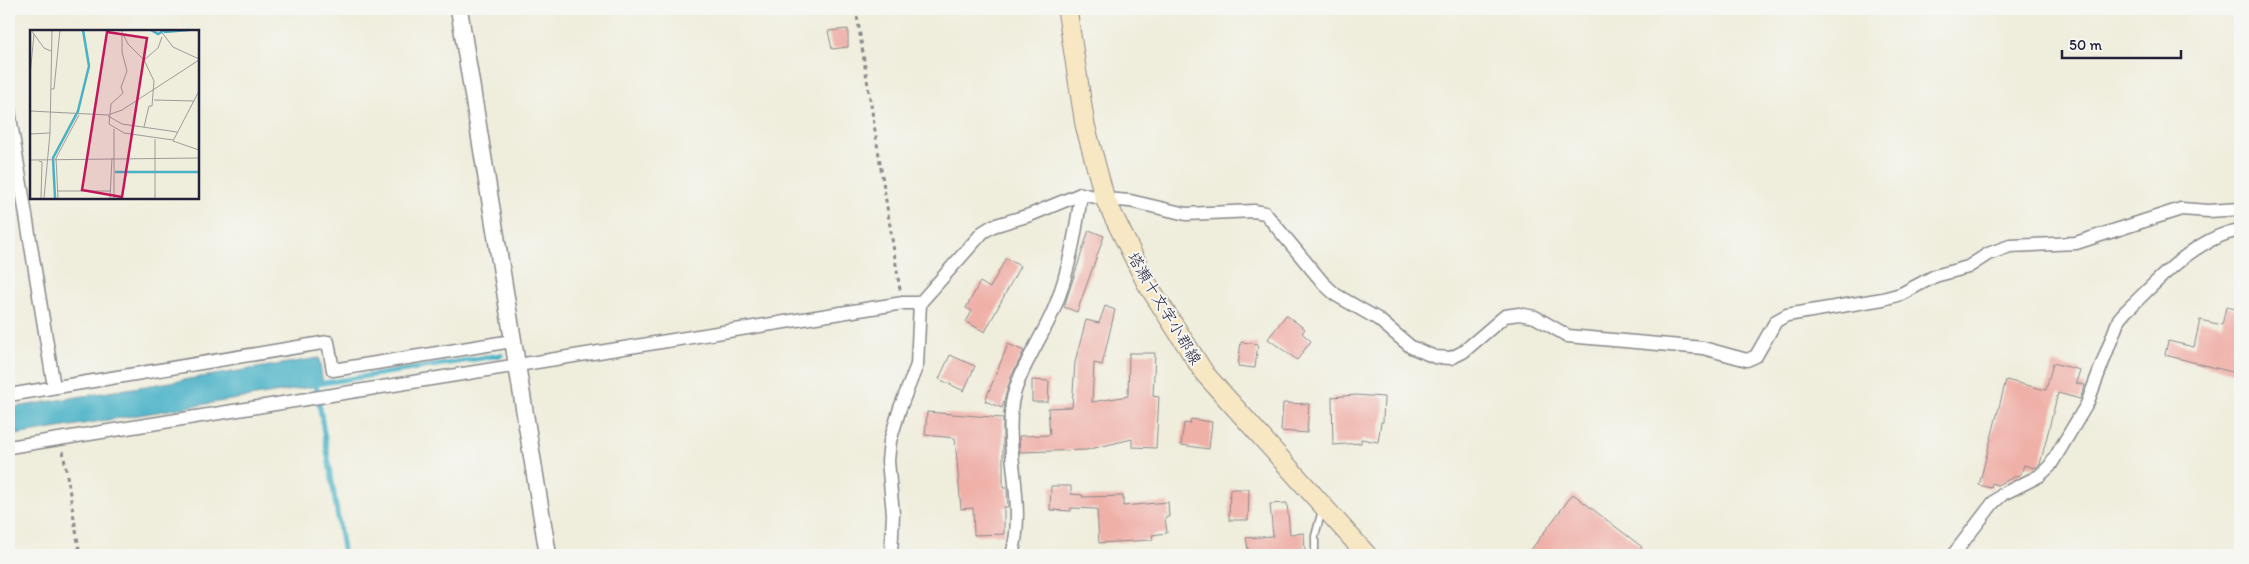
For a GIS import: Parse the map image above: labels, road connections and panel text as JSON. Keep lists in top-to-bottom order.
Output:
{
  "streets": {
    "main road": ["塔瀬十文字小郡線"]
  },
  "scale_bar": "50 m"
}
